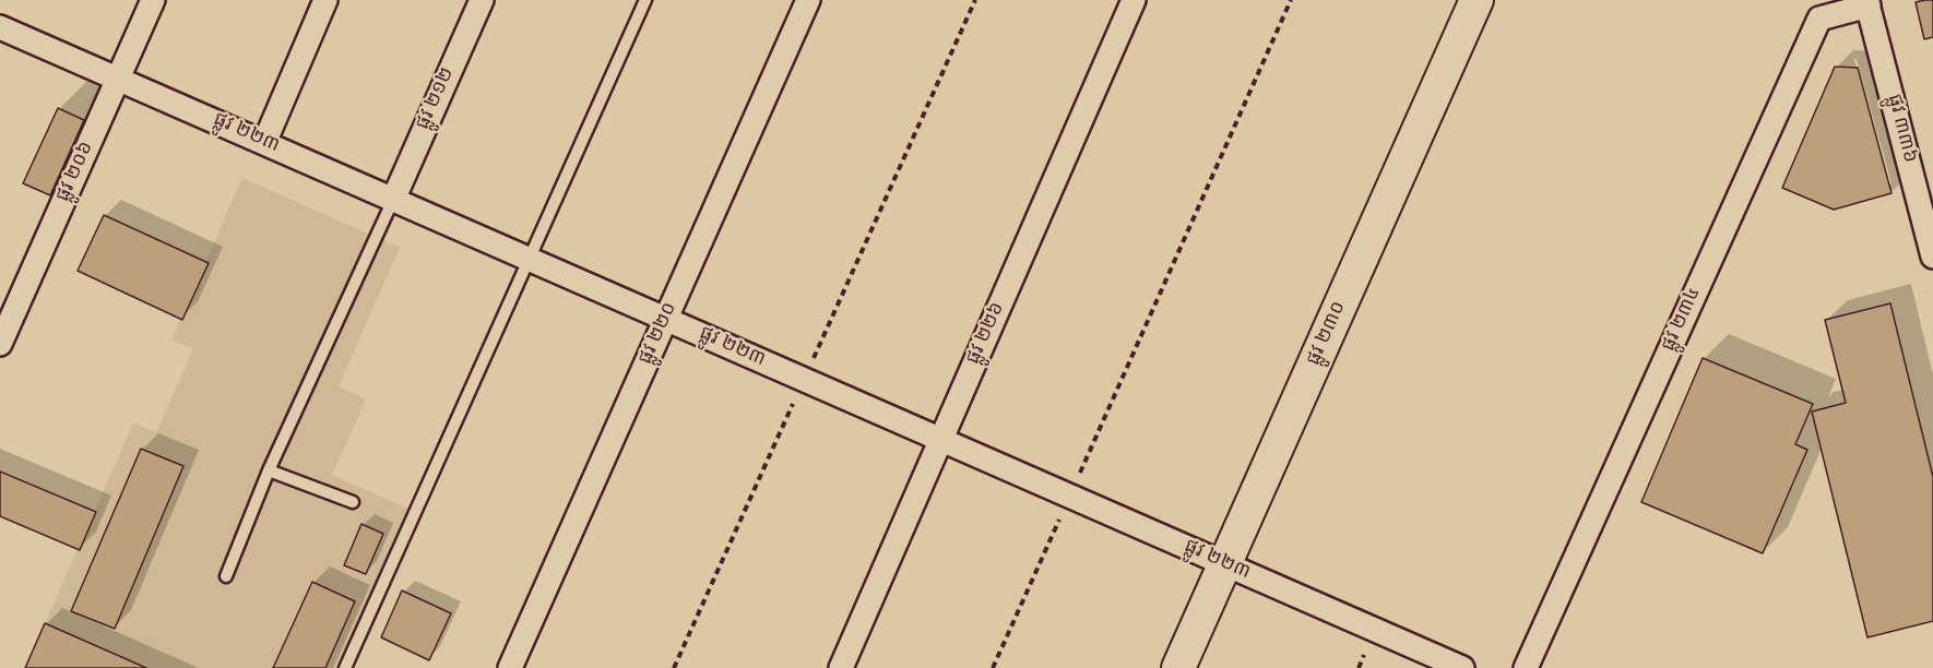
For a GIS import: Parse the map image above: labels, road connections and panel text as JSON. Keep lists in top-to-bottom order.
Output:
{
  "streets": {
    "street": [
      "ផ្លូវ ២១២",
      "ផ្លូវ ៣៣៦",
      "ផ្លូវ ២២៣",
      "ផ្លូវ ២០៦",
      "ផ្លូវ ២៣៤",
      "ផ្លូវ ២២០",
      "ផ្លូវ ២២៦",
      "ផ្លូវ ២៣០"
    ]
  },
  "crossings": [
    ["ផ្លូវ ២១២", "ផ្លូវ ២២៣"],
    ["ផ្លូវ ៣៣៦", "ផ្លូវ ២៣៤"],
    ["ផ្លូវ ២២៣", "ផ្លូវ ២០៦"],
    ["ផ្លូវ ២២៣", "ផ្លូវ ២២០"],
    ["ផ្លូវ ២២៣", "ផ្លូវ ២២៦"],
    ["ផ្លូវ ២២៣", "ផ្លូវ ២៣០"]
  ]
}
